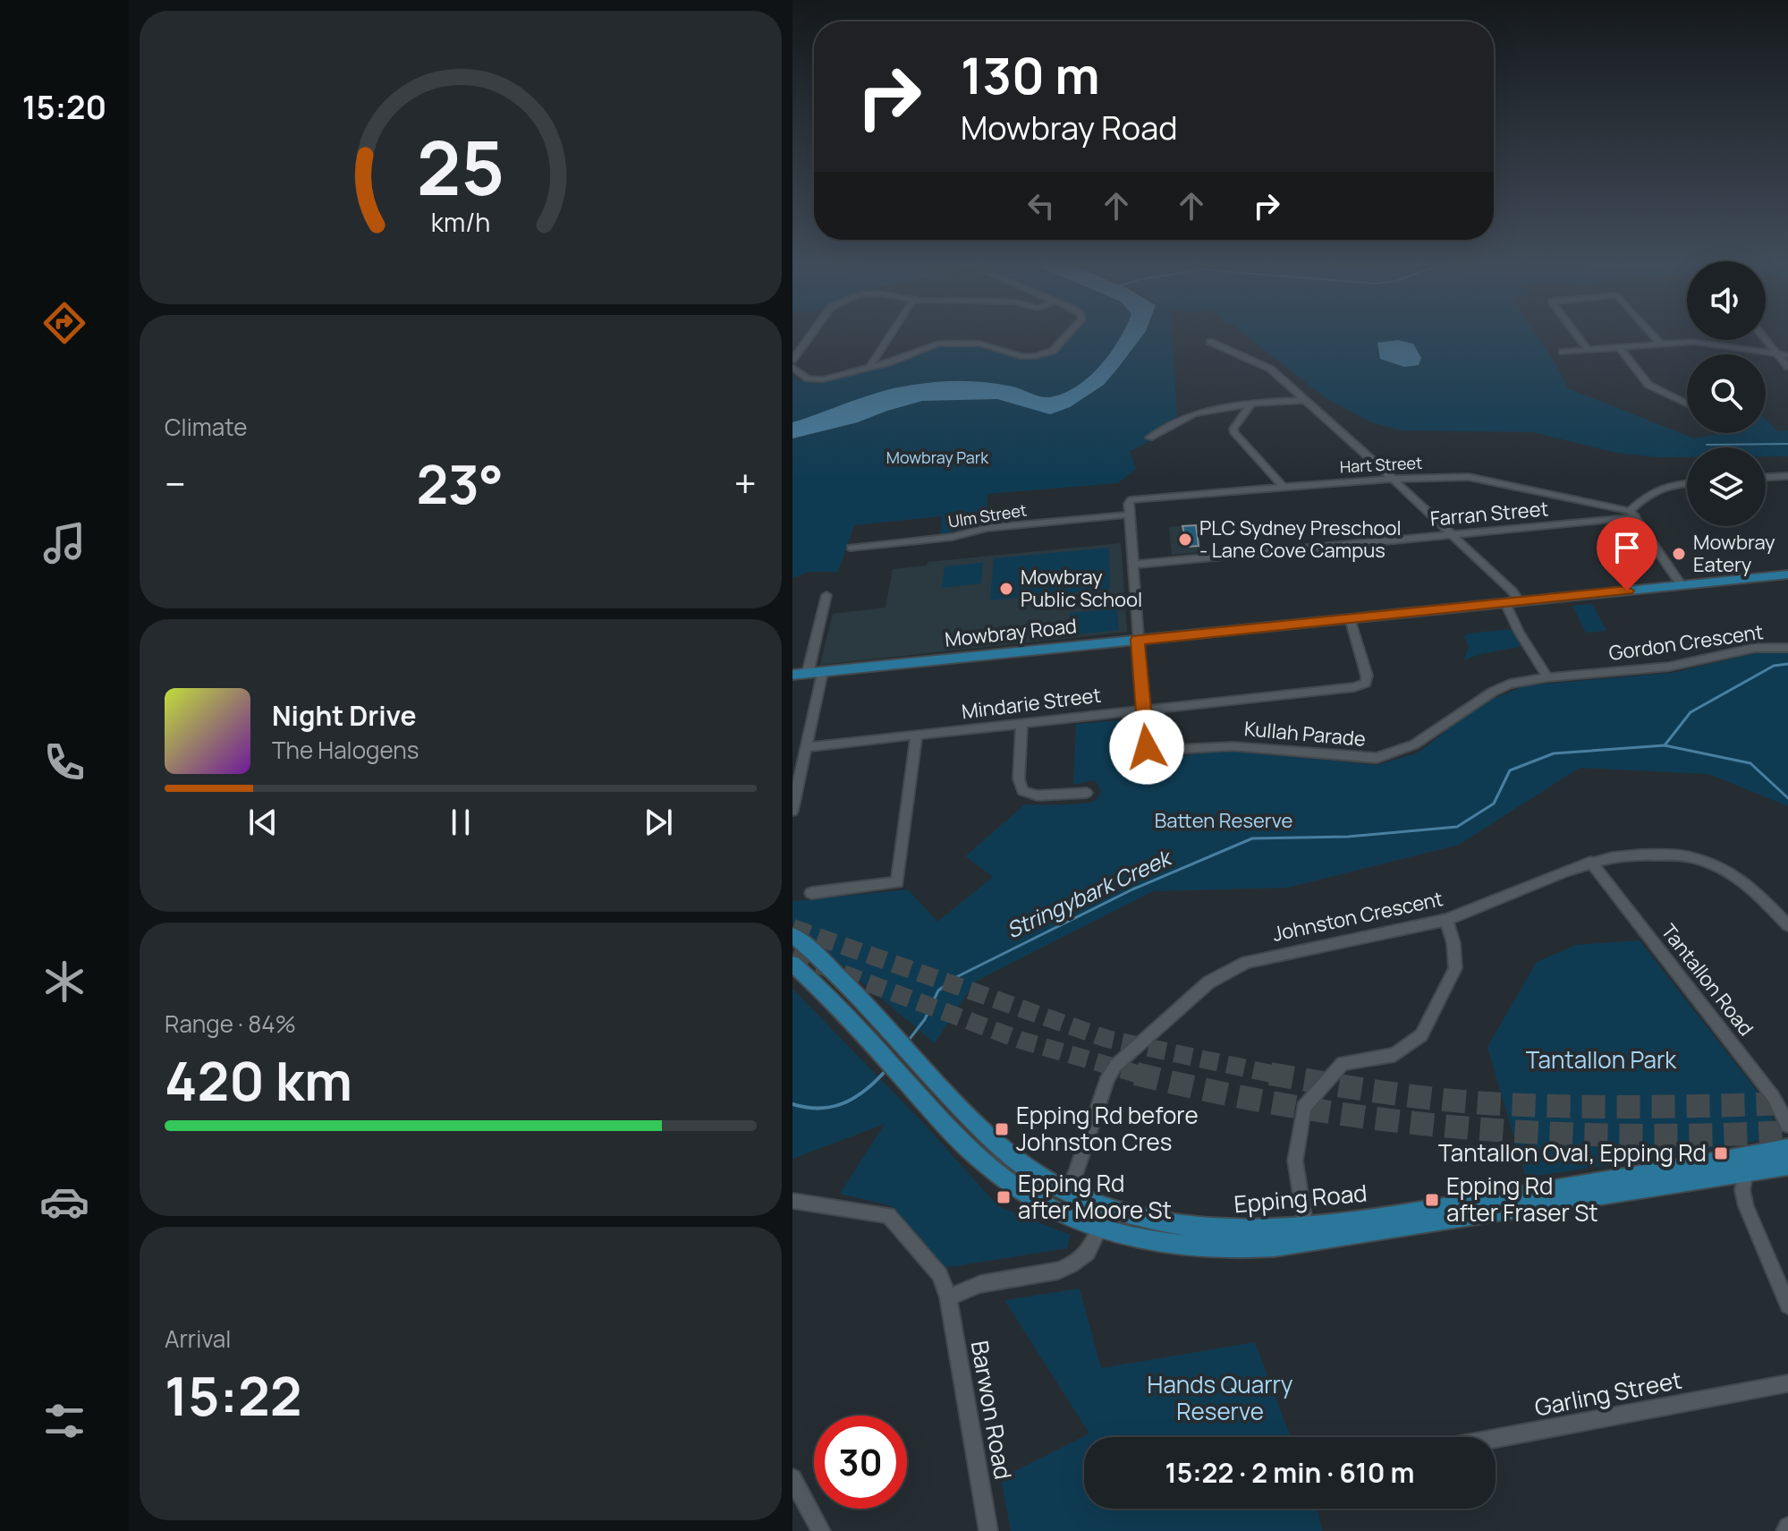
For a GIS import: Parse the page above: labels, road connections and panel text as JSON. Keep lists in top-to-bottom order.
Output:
{
  "streets": {
    "main road": ["Mowbray Road", "Epping Road"],
    "street": [
      "Hart Street",
      "Farran Street",
      "Ulm Street",
      "Gordon Crescent",
      "Mindarie Street",
      "Kullah Parade",
      "Johnston Crescent",
      "Tantallon Road",
      "Garling Street",
      "Barwon Road"
    ]
  },
  "crossings": [
    ["Hart Street", "Farran Street"],
    ["Hart Street", "Kullah Parade"],
    ["Farran Street", "Kullah Parade"],
    ["Ulm Street", "Kullah Parade"],
    ["Mowbray Road", "Mindarie Street"],
    ["Mowbray Road", "Kullah Parade"],
    ["Gordon Crescent", "Kullah Parade"],
    ["Mindarie Street", "Kullah Parade"],
    ["Johnston Crescent", "Tantallon Road"],
    ["Johnston Crescent", "Epping Road"]
  ],
  "water": ["Stringybark Creek"],
  "parks": [
    "Mowbray Park",
    "Batten Reserve",
    "Tantallon Park",
    "Hands Quarry Reserve"
  ],
  "places": {
    "other": ["PLC Sydney Preschool - Lane Cove Campus", "Mowbray Eatery", "Mowbray Public School"],
    "transit": [
      "Epping Rd before Johnston Cres",
      "Tantallon Oval, Epping Rd",
      "Epping Rd after Moore St",
      "Epping Rd after Fraser St"
    ]
  },
  "page": {
    "tabs": "15:20",
    "turn": ["130 m", "Mowbray Road"],
    "tile": [
      "Climate",
      ["Range · 84%", "420 km"],
      ["Arrival", "15:22"]
    ],
    "heat": ["−", "23°", "+"],
    "song": ["Night Drive", "The Halogens"],
    "limit": "30",
    "trip": "15:22 · 2 min · 610 m",
    "gauge": ["25", "km/h"]
  }
}
